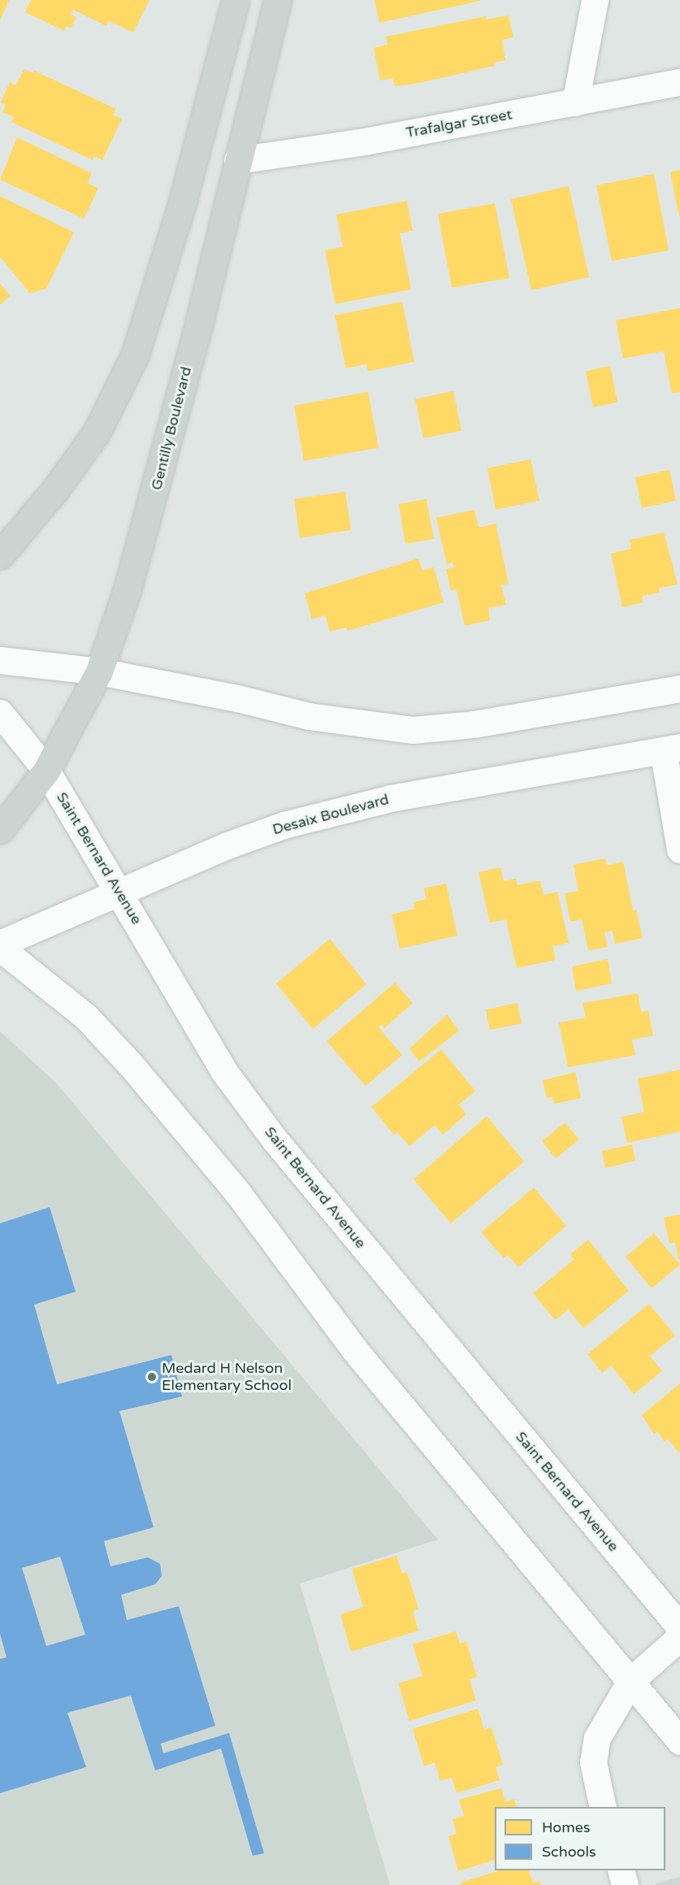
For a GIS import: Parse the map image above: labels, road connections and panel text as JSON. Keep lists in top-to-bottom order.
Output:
{
  "streets": {
    "main road": ["Gentilly Boulevard"],
    "street": ["Trafalgar Street", "Desaix Boulevard", "Saint Bernard Avenue"]
  },
  "crossings": [
    ["Trafalgar Street", "Gentilly Boulevard"],
    ["Gentilly Boulevard", "Saint Bernard Avenue"],
    ["Desaix Boulevard", "Saint Bernard Avenue"]
  ],
  "places": ["Medard H Nelson Elementary School"],
  "legend": ["Homes", "Schools"]
}
